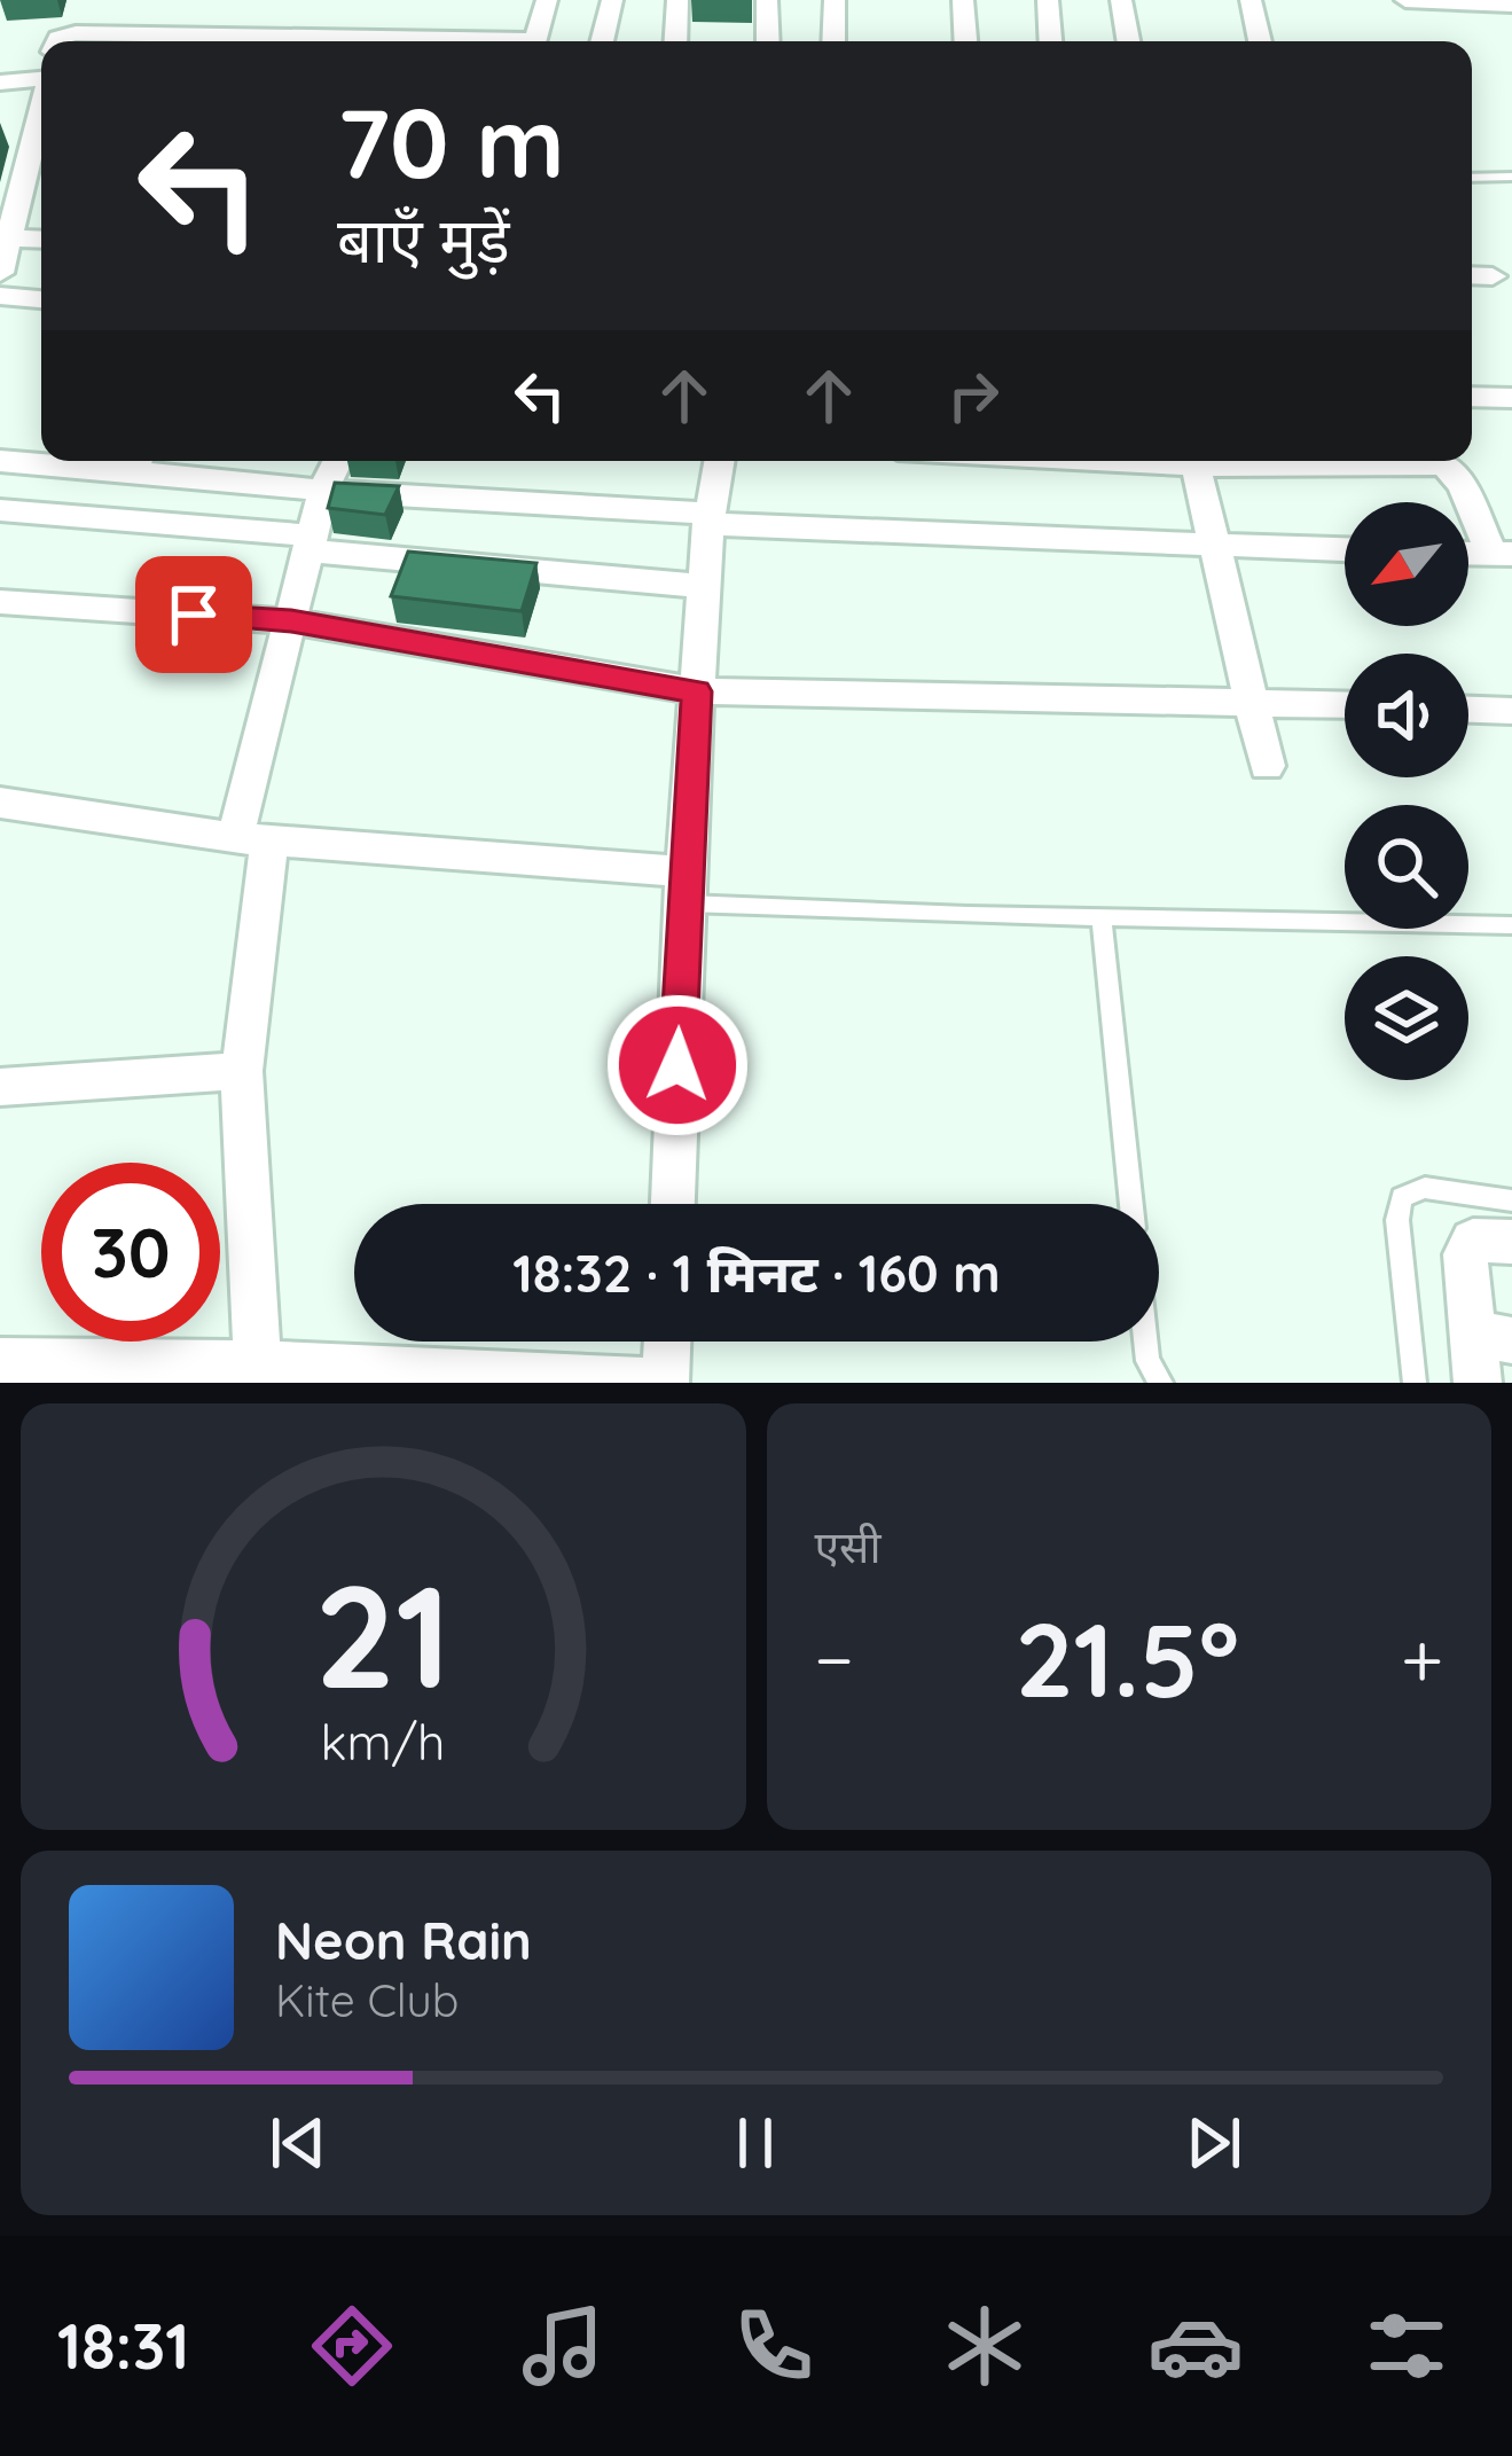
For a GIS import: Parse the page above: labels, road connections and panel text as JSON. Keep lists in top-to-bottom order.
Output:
{
  "north": "bottom left",
  "page": {
    "turn": ["70 m", "बाएँ मुड़ें"],
    "limit": "30",
    "trip": "18:32 · 1 मिनट · 160 m",
    "tile": "एसी",
    "heat": ["−", "21.5°", "+"],
    "song": ["Neon Rain", "Kite Club"],
    "tabs": "18:31",
    "gauge": ["21", "km/h"]
  }
}
